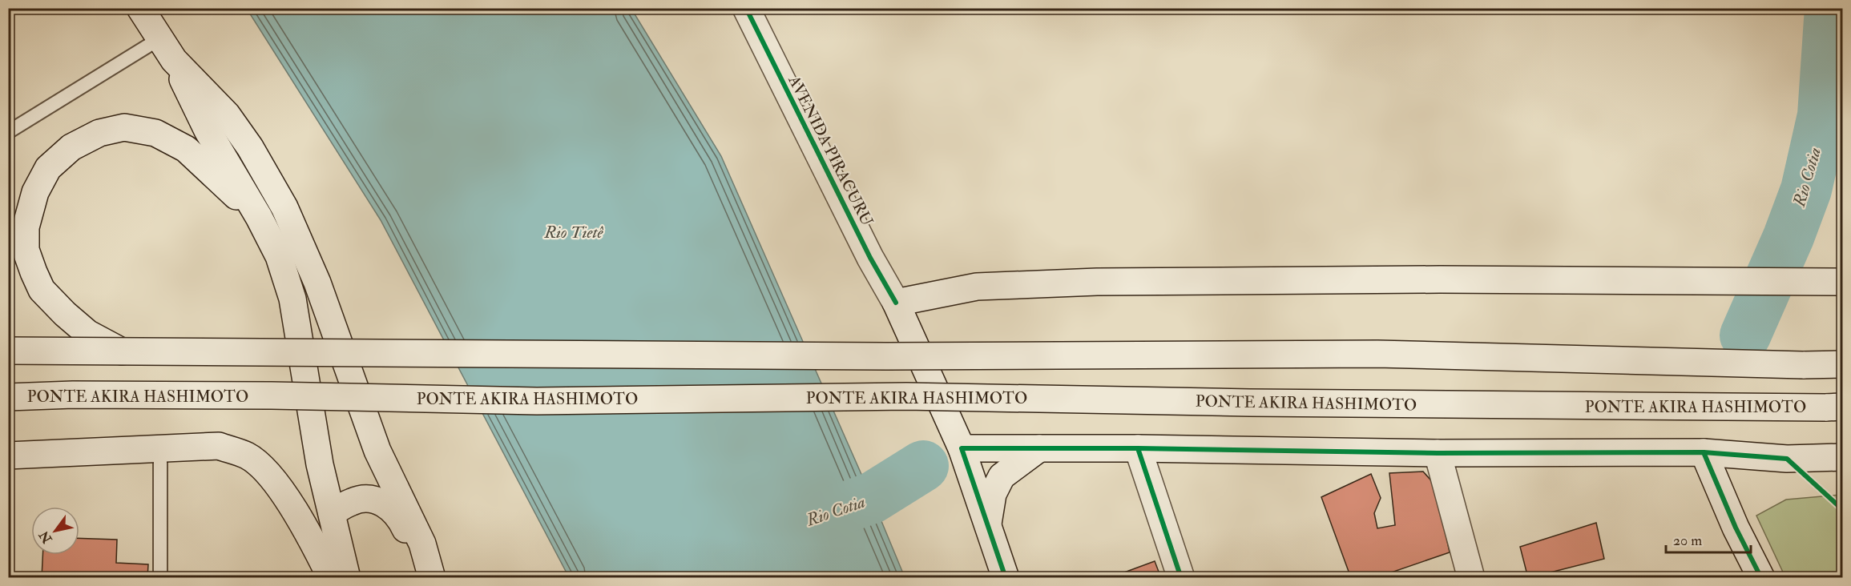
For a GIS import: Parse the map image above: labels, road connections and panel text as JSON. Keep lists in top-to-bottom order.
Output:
{
  "streets": {
    "main road": ["AVENIDA PIRACURU", "PONTE AKIRA HASHIMOTO"]
  },
  "water": ["Rio Cotia", "Rio Tietê"],
  "scale_bar": "20 m",
  "north": "bottom left"
}
